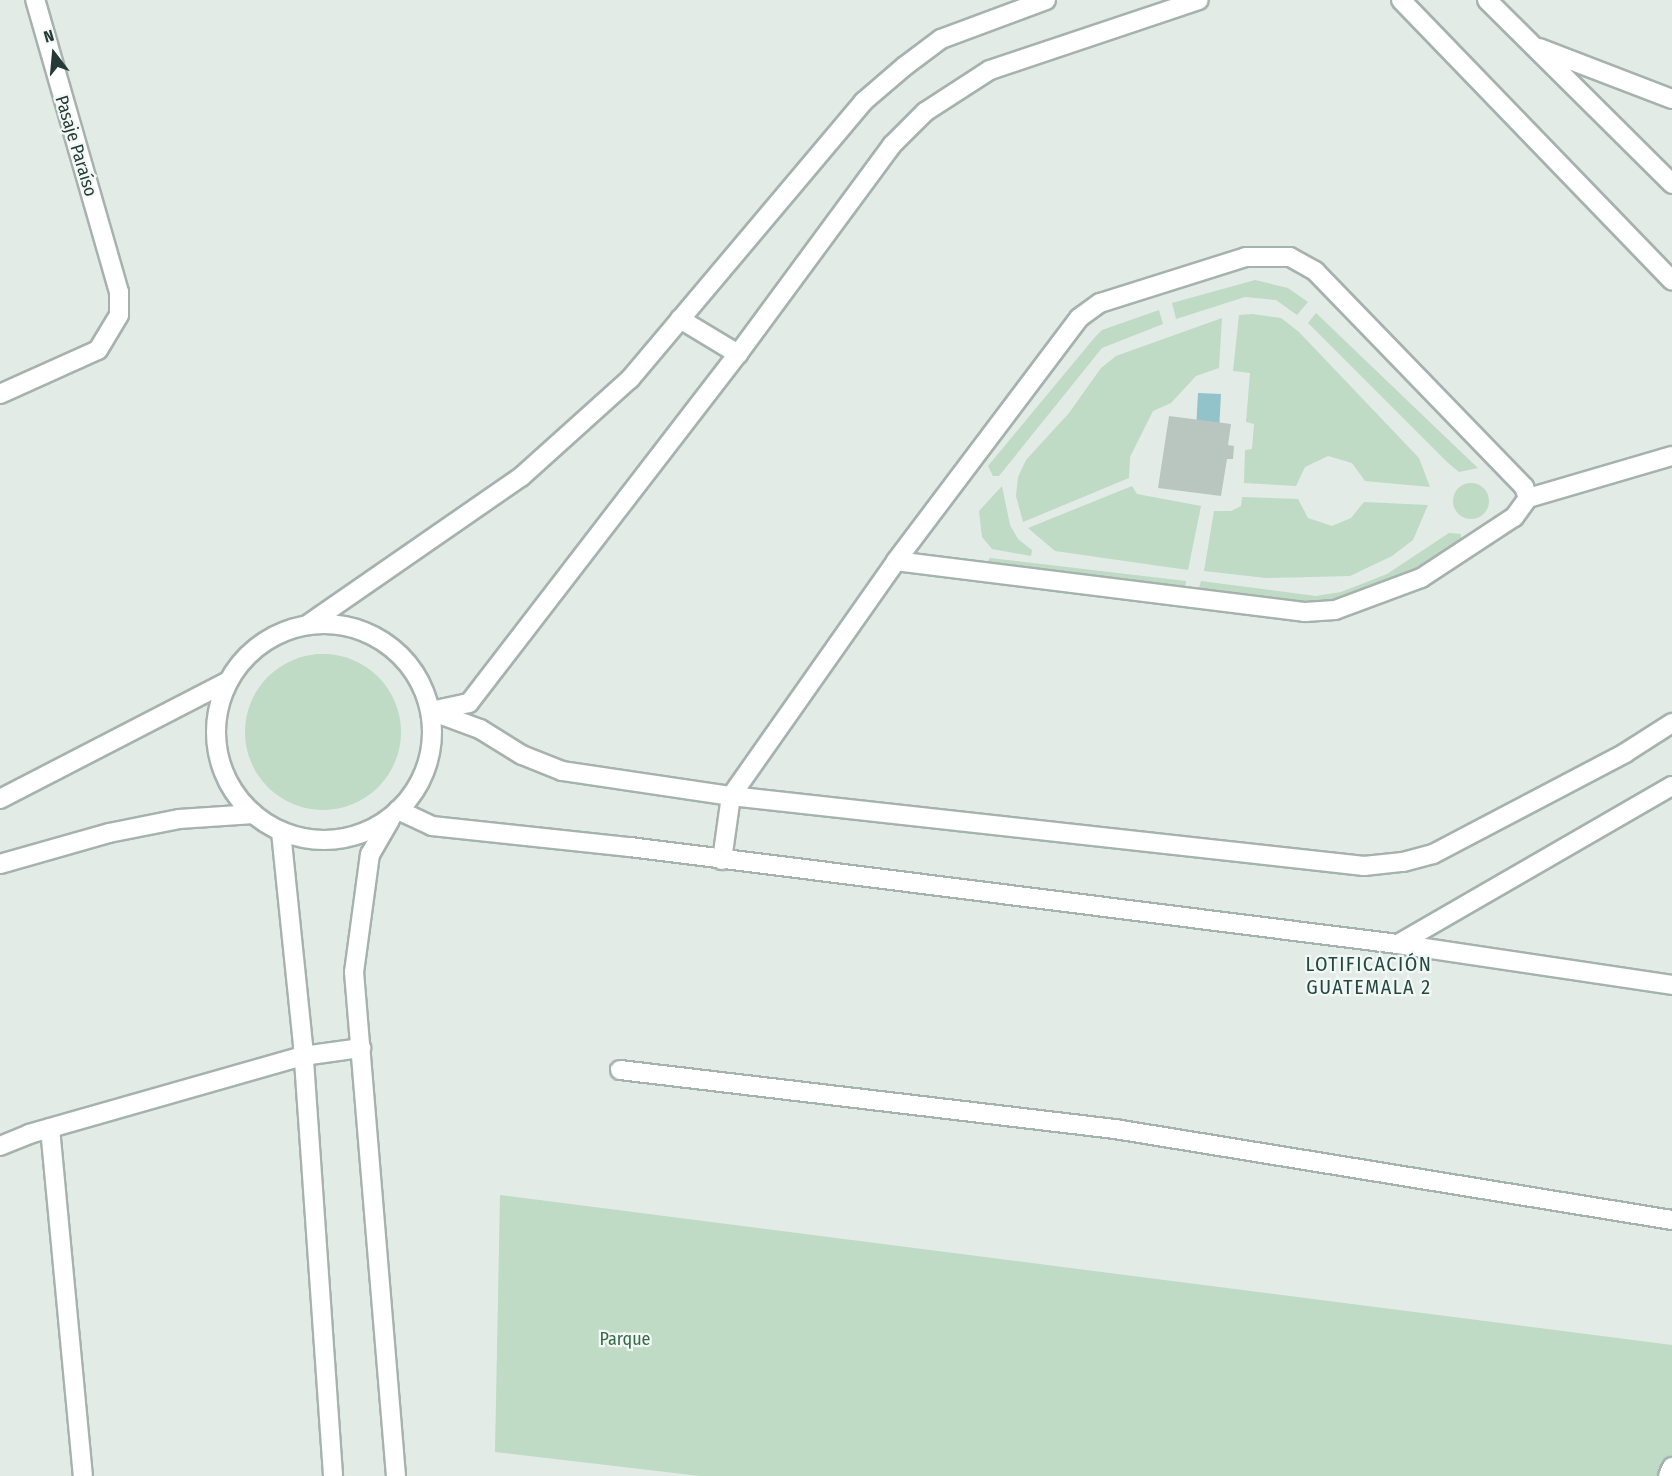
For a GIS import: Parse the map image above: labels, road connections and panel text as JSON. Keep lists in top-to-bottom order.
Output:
{
  "streets": {
    "street": ["Pasaje Paraíso"]
  },
  "districts": ["LOTIFICACIÓN GUATEMALA 2"],
  "parks": ["Parque"],
  "north": "top"
}
